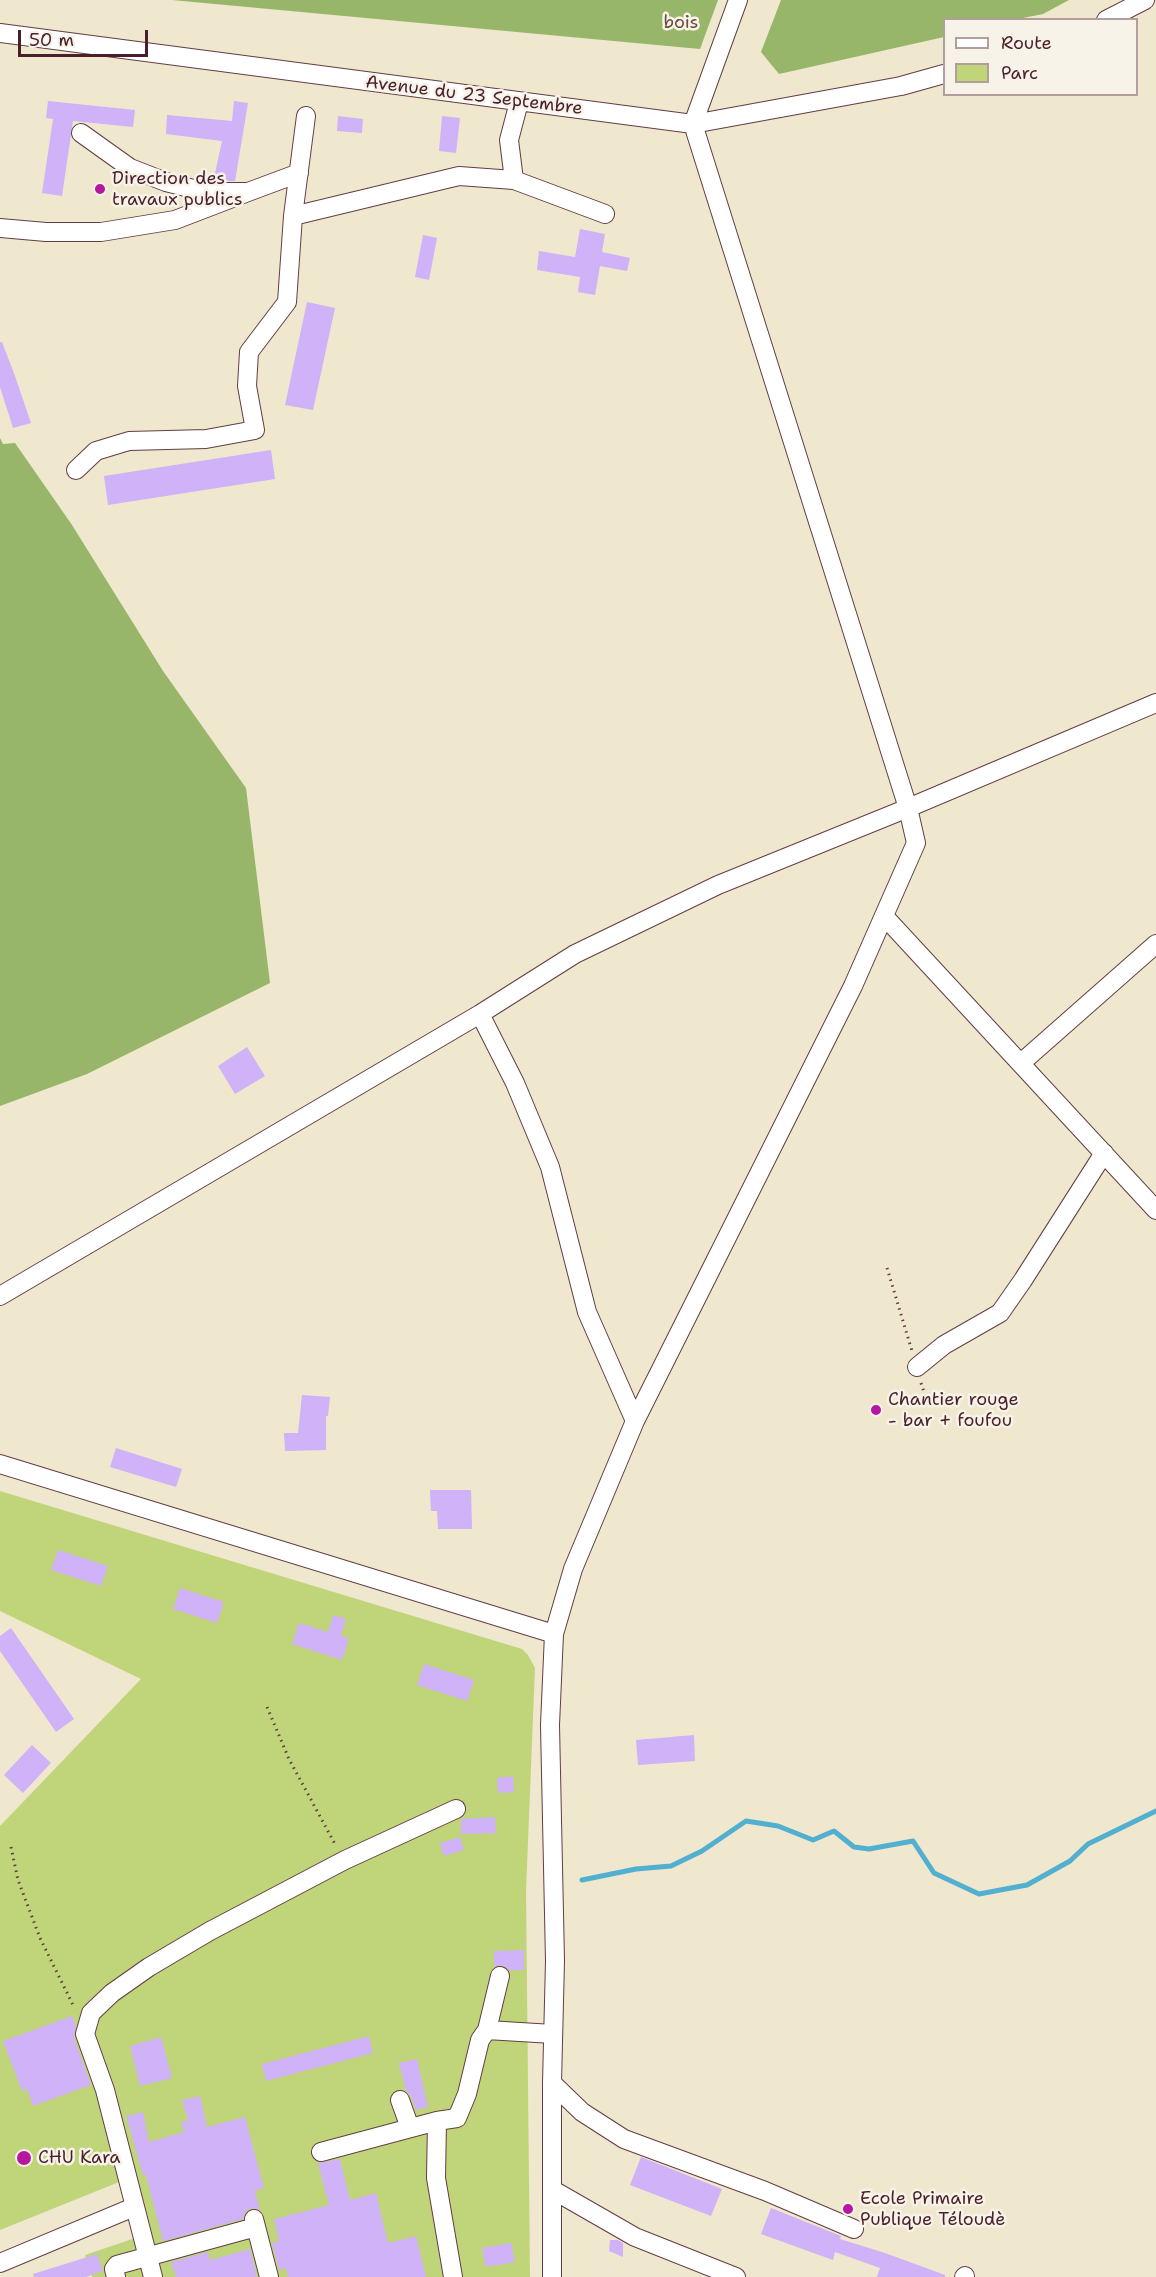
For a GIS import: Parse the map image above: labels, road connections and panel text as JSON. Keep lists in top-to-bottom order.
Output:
{
  "streets": {
    "street": ["Avenue du 23 Septembre"]
  },
  "parks": ["bois"],
  "places": [
    "Direction des travaux publics",
    "Chantier rouge - bar + foufou",
    "CHU Kara",
    "Ecole Primaire Publique Téloudè"
  ],
  "legend": ["Route", "Parc"],
  "scale_bar": "50 m"
}
